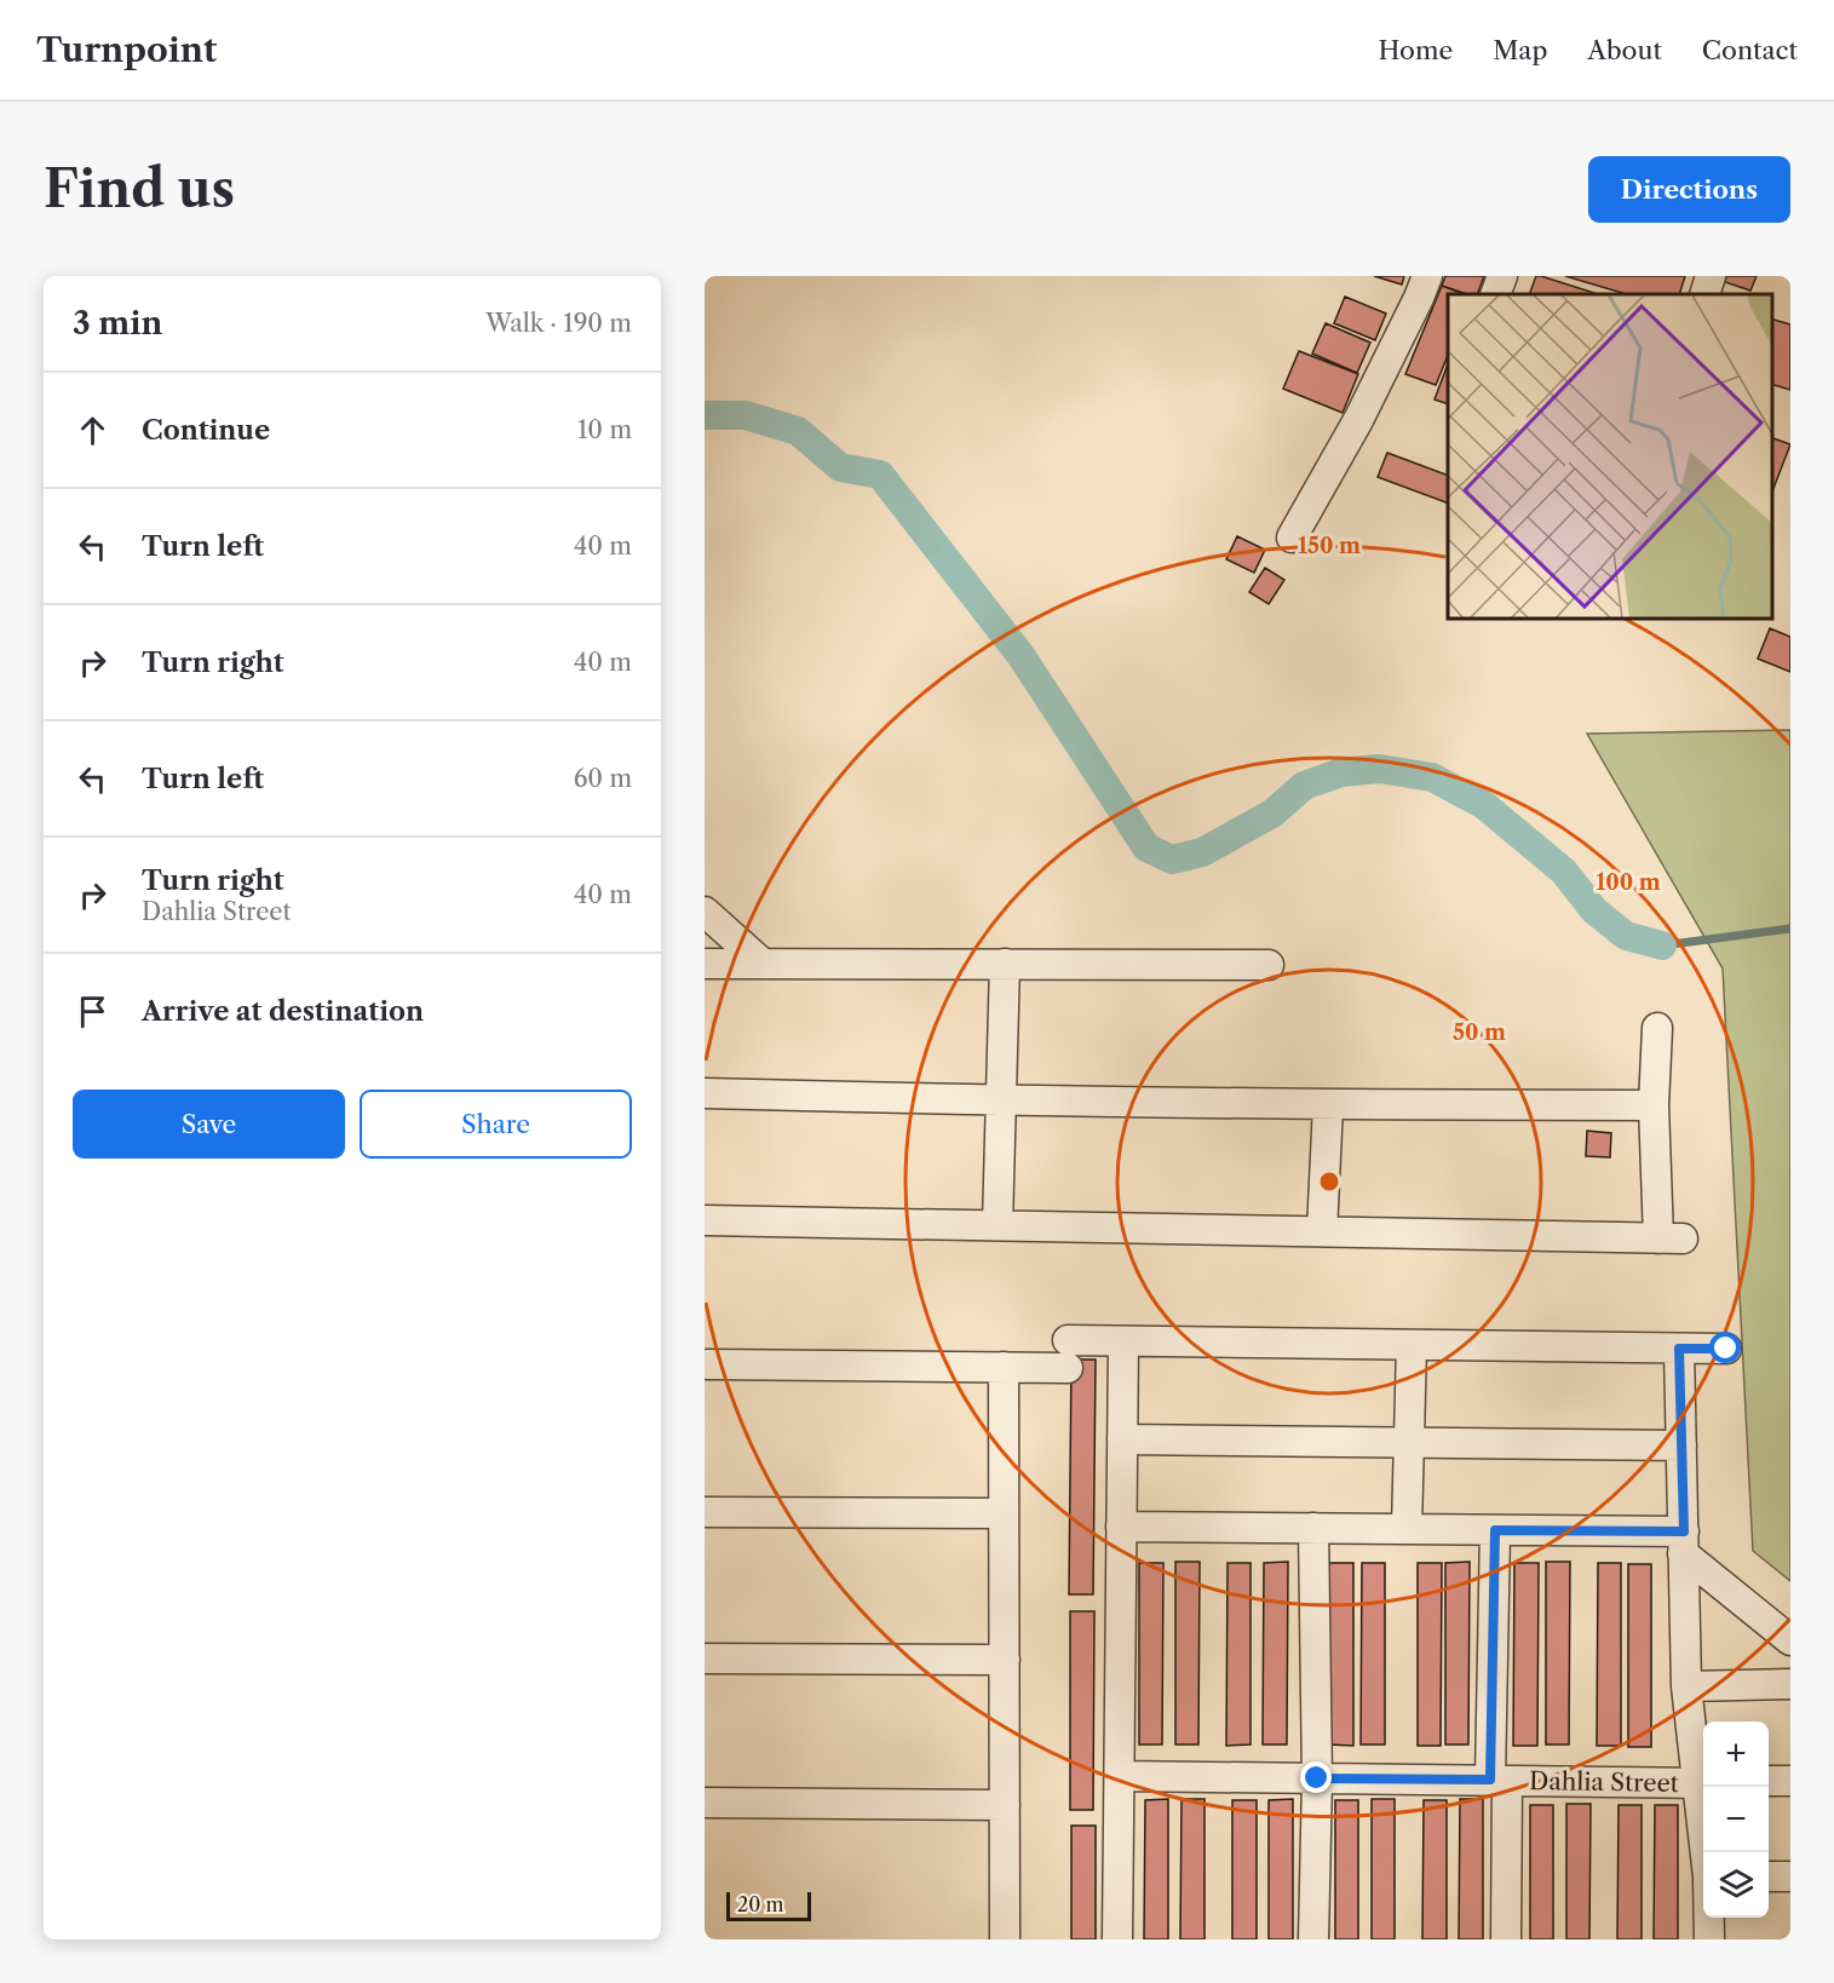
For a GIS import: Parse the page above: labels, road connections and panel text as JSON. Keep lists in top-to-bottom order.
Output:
{
  "streets": {
    "street": ["Dahlia Street"]
  },
  "scale_bar": "20 m",
  "page": {
    "header": "Turnpoint",
    "nav": [
      "Home",
      "Map",
      "About",
      "Contact"
    ],
    "buttons": [
      "Directions",
      ["Save", "Share"]
    ],
    "title": "Find us",
    "heading": ["3 min", "Walk · 190 m"],
    "list": [
      ["Continue", "10 m"],
      ["Turn left", "40 m"],
      ["Turn right", "40 m"],
      ["Turn left", "60 m"],
      ["Turn right", "Dahlia Street", "40 m"],
      "Arrive at destination"
    ],
    "map_buttons": ["+", "−"],
    "scale": "20 m"
  },
  "rings": ["150 m", "100 m", "50 m"]
}
